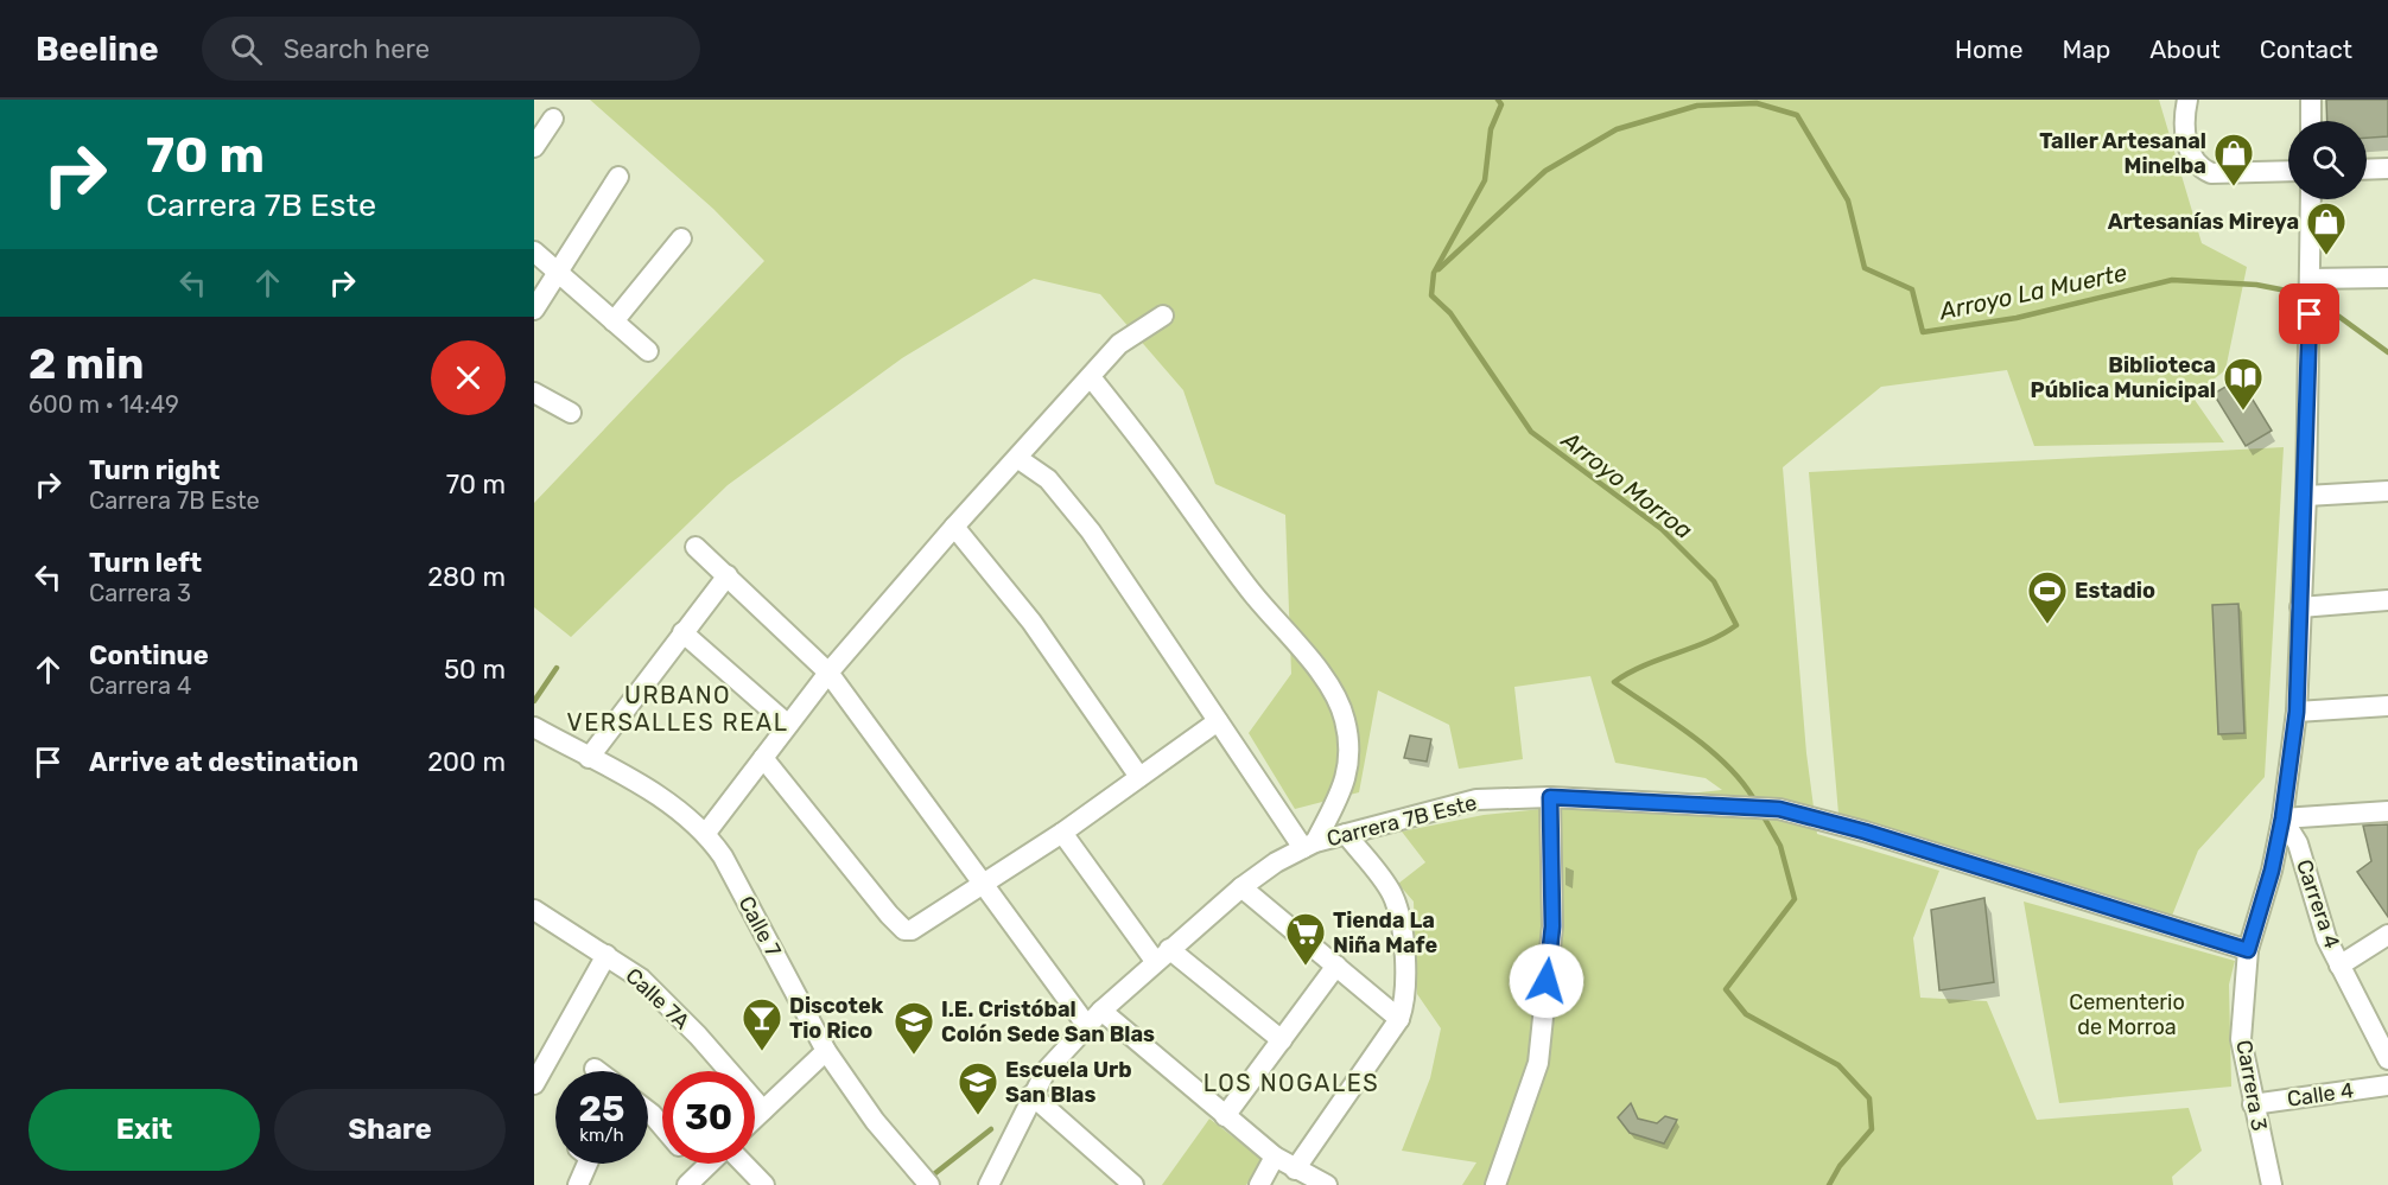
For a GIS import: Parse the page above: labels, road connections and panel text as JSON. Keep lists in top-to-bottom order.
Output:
{
  "streets": {
    "street": [
      "Carrera 7B Este",
      "Carrera 4",
      "Calle 7",
      "Calle 7A",
      "Carrera 3",
      "Calle 4"
    ]
  },
  "crossings": [
    ["Carrera 7B Este", "Carrera 3"],
    ["Carrera 4", "Carrera 3"],
    ["Carrera 3", "Calle 4"]
  ],
  "districts": ["URBANO VERSALLES REAL", "LOS NOGALES"],
  "water": ["Arroyo La Muerte", "Arroyo Morroa"],
  "parks": ["Cementerio de Morroa"],
  "places": {
    "shop": ["Taller Artesanal Minelba", "Artesanías Mireya"],
    "library": ["Biblioteca Pública Municipal"],
    "sports": ["Estadio"],
    "supermarket": ["Tienda La Niña Mafe"],
    "bar": ["Discotek Tio Rico"],
    "school or university": ["I.E. Cristóbal Colón Sede San Blas", "Escuela Urb San Blas"]
  },
  "page": {
    "header": "Beeline",
    "search": "Search here",
    "nav": [
      "Home",
      "Map",
      "About",
      "Contact"
    ],
    "turn": ["70 m", "Carrera 7B Este"],
    "heading": ["2 min", "600 m · 14:49"],
    "list": [
      {
        "name": "Turn right",
        "note": "Carrera 7B Este",
        "value": "70 m"
      },
      {
        "name": "Turn left",
        "note": "Carrera 3",
        "value": "280 m"
      },
      {
        "name": "Continue",
        "note": "Carrera 4",
        "value": "50 m"
      },
      {
        "name": "Arrive at destination",
        "value": "200 m"
      }
    ],
    "speed": "25 km/h",
    "limit": "30",
    "buttons": ["Exit", "Share"]
  }
}
